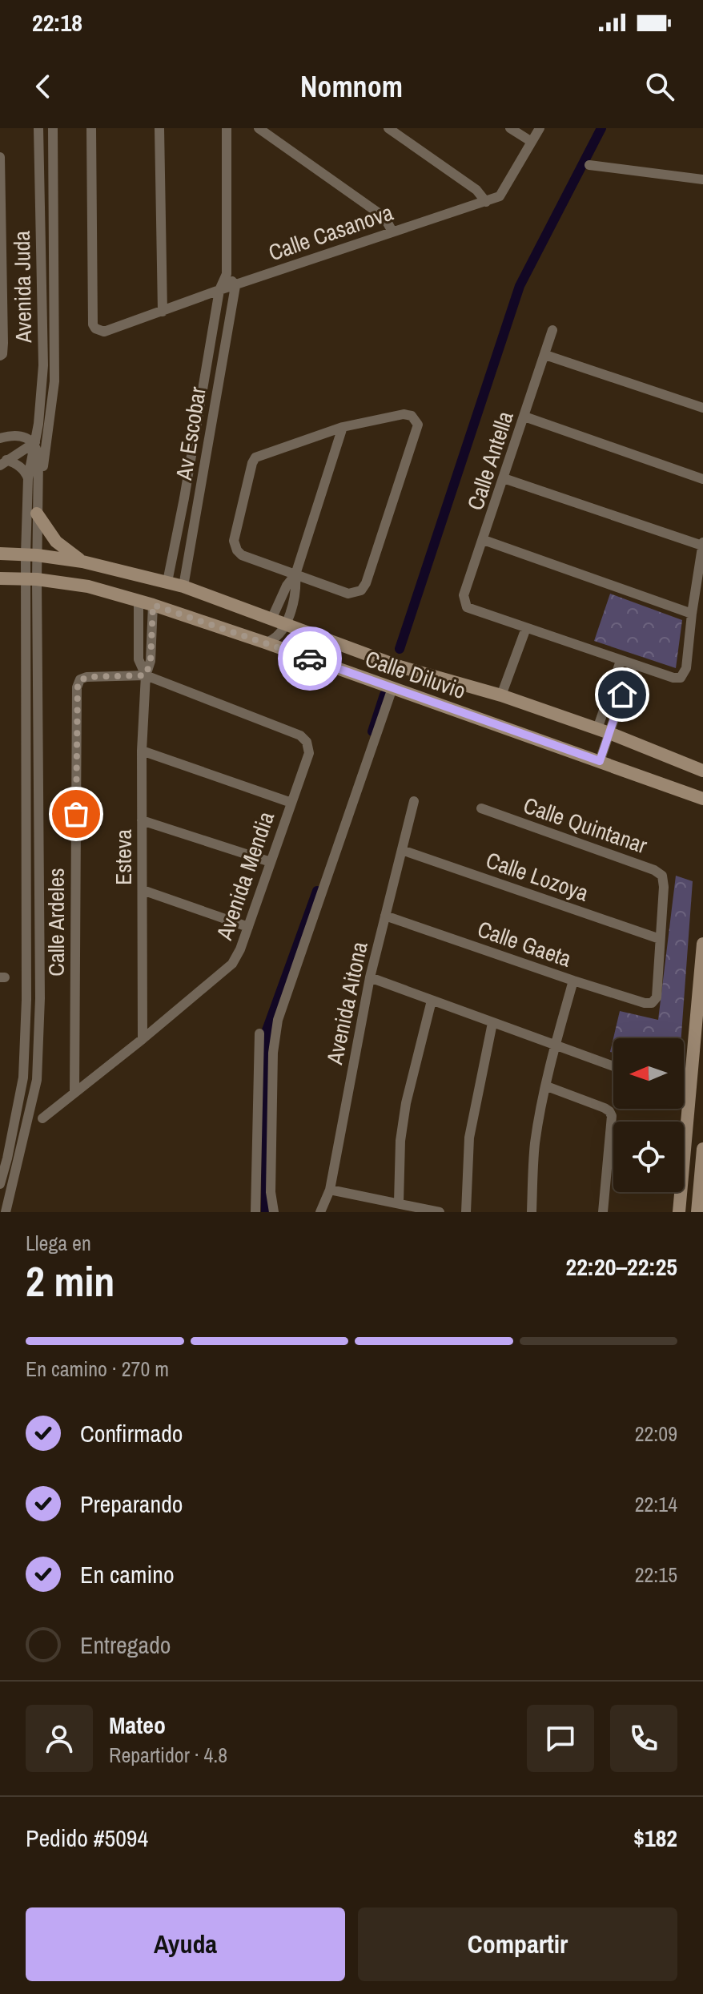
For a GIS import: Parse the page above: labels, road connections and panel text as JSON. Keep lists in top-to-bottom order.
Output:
{
  "streets": {
    "street": [
      "Calle Casanova",
      "Avenida Juda",
      "Av Escobar",
      "Calle Antella",
      "Calle Diluvio",
      "Calle Quintanar",
      "Esteva",
      "Avenida Mendia",
      "Calle Lozoya",
      "Calle Ardeles",
      "Calle Gaeta",
      "Avenida Aitona"
    ]
  },
  "crossings": [
    ["Calle Casanova", "Av Escobar"],
    ["Avenida Juda", "Calle Diluvio"],
    ["Av Escobar", "Calle Diluvio"],
    ["Calle Diluvio", "Esteva"],
    ["Calle Quintanar", "Calle Lozoya"],
    ["Calle Quintanar", "Calle Gaeta"],
    ["Esteva", "Avenida Mendia"],
    ["Esteva", "Calle Ardeles"],
    ["Avenida Mendia", "Calle Ardeles"],
    ["Calle Lozoya", "Avenida Aitona"],
    ["Calle Gaeta", "Avenida Aitona"]
  ],
  "north": "left",
  "page": {
    "status": "22:18",
    "header": "Nomnom",
    "heading": ["2 min", "Llega en", "22:20–22:25"],
    "panel": [
      "Mateo",
      "Repartidor · 4.8",
      "Pedido #5094",
      "$182"
    ],
    "bar": "En camino · 270 m",
    "list": [
      ["Confirmado", "22:09"],
      ["Preparando", "22:14"],
      ["En camino", "22:15"],
      "Entregado"
    ],
    "buttons": ["Ayuda", "Compartir"]
  }
}
